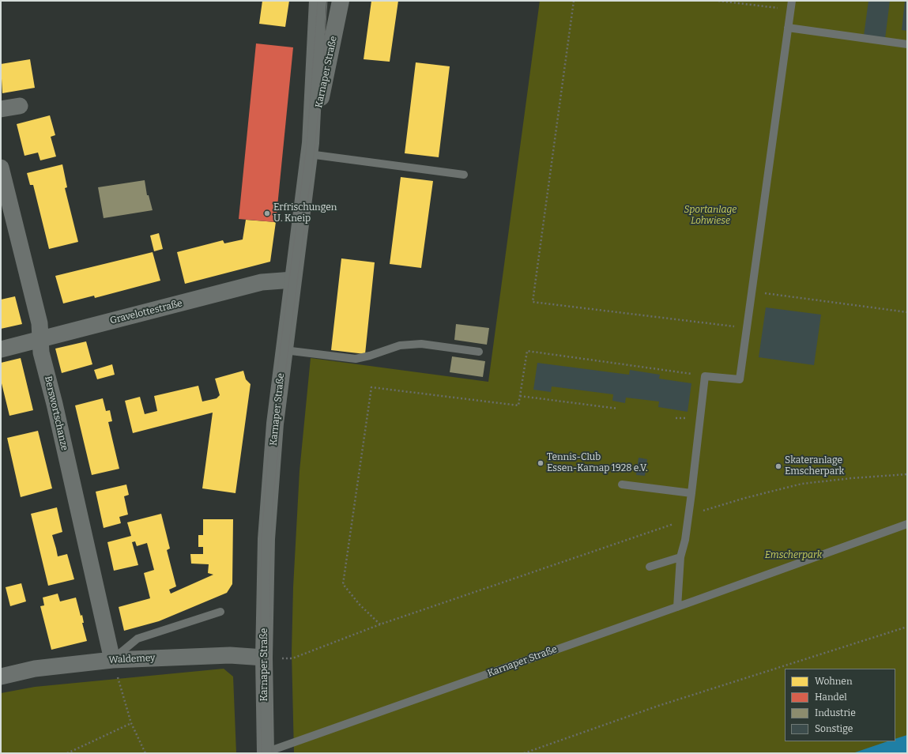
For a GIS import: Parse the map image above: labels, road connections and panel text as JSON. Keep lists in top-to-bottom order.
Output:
{
  "streets": {
    "main road": ["Karnaper Straße"],
    "street": ["Gravelottestraße", "Berswortschanze", "Waldemey"]
  },
  "crossings": [
    ["Karnaper Straße", "Gravelottestraße"],
    ["Karnaper Straße", "Waldemey"],
    ["Gravelottestraße", "Berswortschanze"],
    ["Berswortschanze", "Waldemey"]
  ],
  "parks": ["Sportanlage Lohwiese", "Emscherpark"],
  "places": ["Erfrischungen U. Kneip", "Tennis-Club Essen-Karnap 1928 e.V.", "Skateranlage Emscherpark"],
  "legend": [
    "Wohnen",
    "Handel",
    "Industrie",
    "Sonstige"
  ]
}
